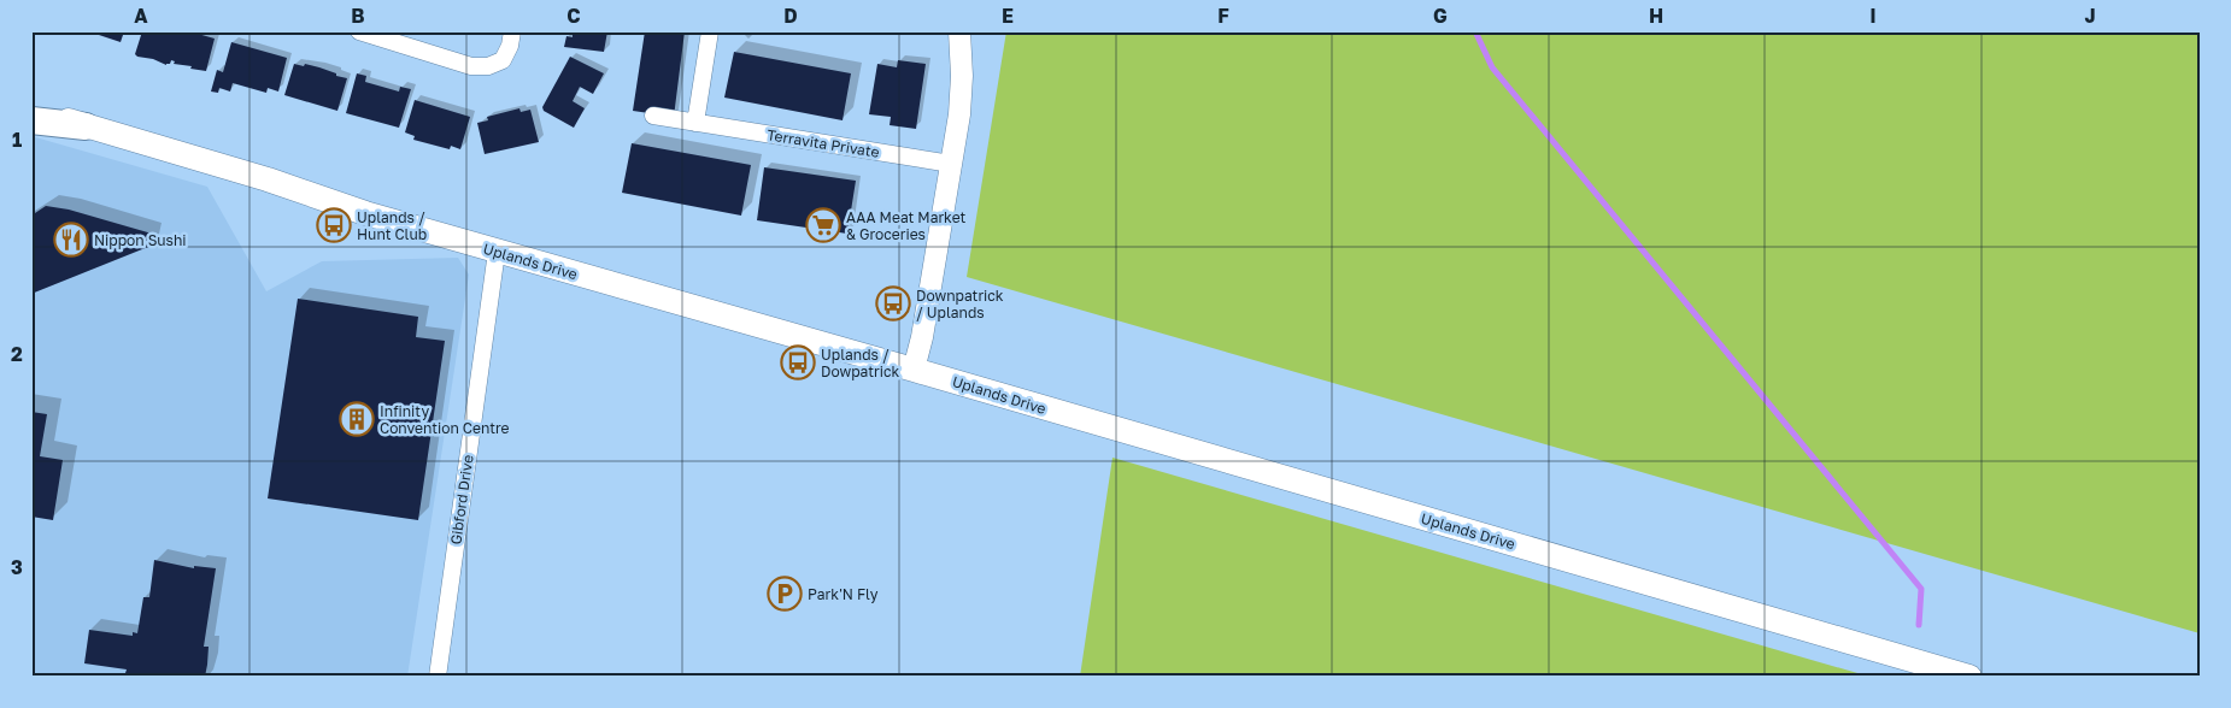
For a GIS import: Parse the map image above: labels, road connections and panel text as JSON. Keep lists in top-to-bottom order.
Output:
{
  "streets": {
    "main road": ["Uplands Drive"],
    "street": ["Terravita Private", "Gibford Drive"]
  },
  "crossings": [
    ["Uplands Drive", "Gibford Drive"]
  ],
  "places": {
    "bus stop": ["Uplands / Hunt Club", "Downpatrick / Uplands", "Uplands / Dowpatrick"],
    "supermarket": ["AAA Meat Market & Groceries"],
    "restaurant": ["Nippon Sushi"],
    "building": ["Infinity Convention Centre"],
    "parking": ["Park'N Fly"]
  },
  "grid": {
    "columns": [
      "A",
      "B",
      "C",
      "D",
      "E",
      "F",
      "G",
      "H",
      "I",
      "J"
    ],
    "rows": ["1", "2", "3"]
  }
}
